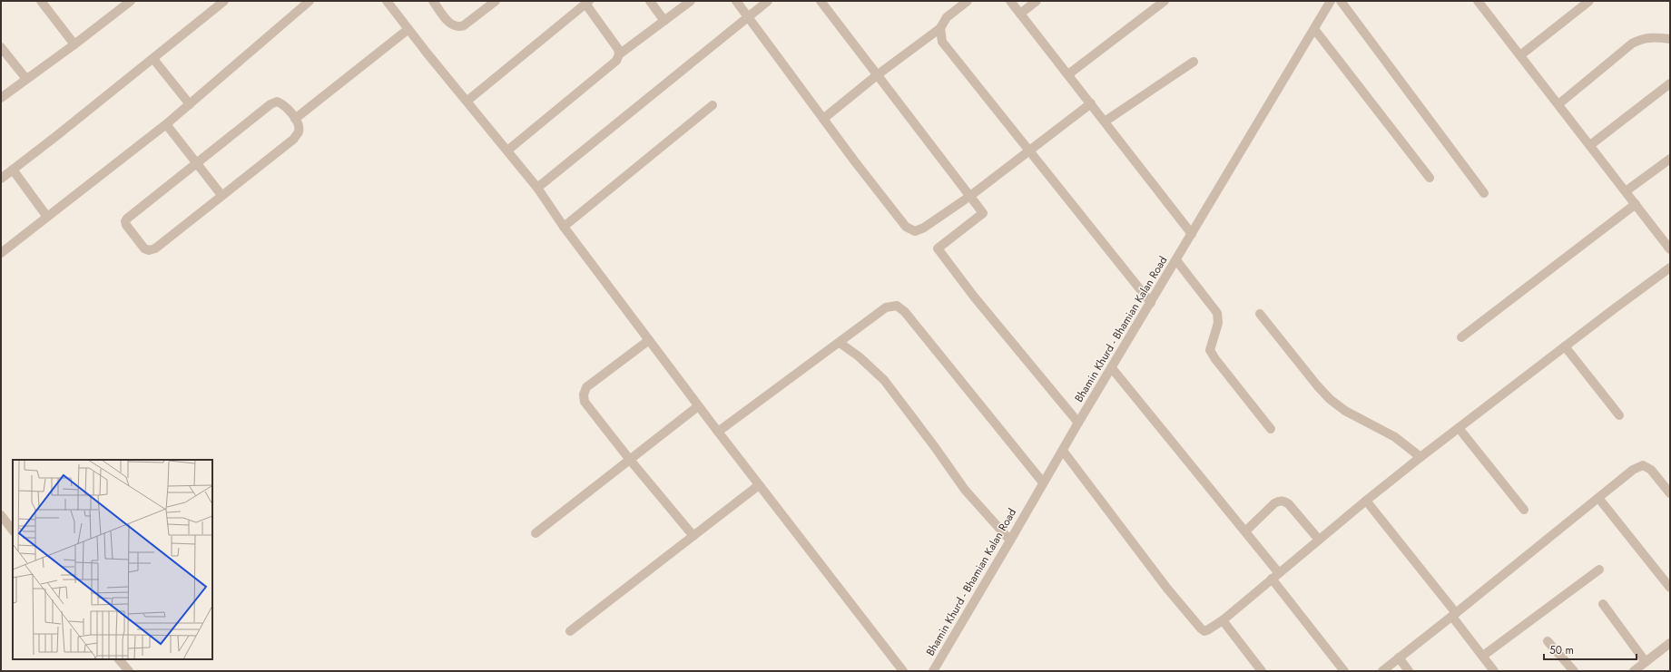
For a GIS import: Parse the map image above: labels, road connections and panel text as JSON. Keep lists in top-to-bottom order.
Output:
{
  "streets": {
    "street": ["Bhamin Khurd - Bhamian Kalan Road"]
  },
  "scale_bar": "50 m"
}
